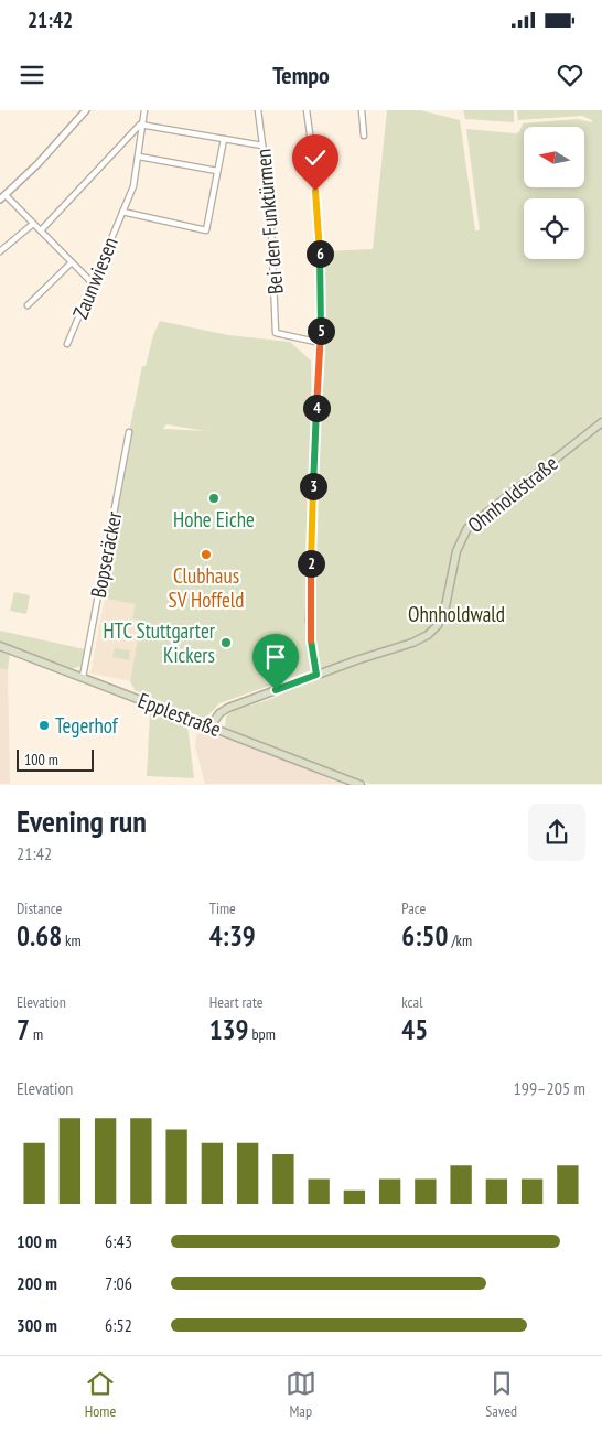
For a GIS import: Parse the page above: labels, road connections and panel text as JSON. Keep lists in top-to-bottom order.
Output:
{
  "streets": {
    "main road": ["Ohnholdstraße", "Epplestraße"],
    "street": ["Bei den Funktürmen", "Zaunwiesen", "Bopseräcker"]
  },
  "crossings": [
    ["Ohnholdstraße", "Epplestraße"],
    ["Bopseräcker", "Epplestraße"]
  ],
  "parks": ["Ohnholdwald"],
  "places": [
    "Hohe Eiche",
    "Clubhaus SV Hoffeld",
    "HTC Stuttgarter Kickers",
    "Tegerhof"
  ],
  "scale_bar": "100 m",
  "north": "left",
  "page": {
    "status": "21:42",
    "header": "Tempo",
    "pins": [
      "6",
      "5",
      "4",
      "3",
      "2"
    ],
    "scale": "100 m",
    "heading": ["Evening run", "21:42"],
    "stats": [
      ["Distance", "0.68 km"],
      ["Time", "4:39"],
      ["Pace", "6:50 /km"],
      ["Elevation", "7 m"],
      ["Heart rate", "139 bpm"],
      ["kcal", "45"]
    ],
    "chart": ["Elevation", "199–205 m"],
    "list": [
      {
        "name": "100 m",
        "note": "6:43"
      },
      {
        "name": "200 m",
        "note": "7:06"
      },
      {
        "name": "300 m",
        "note": "6:52"
      }
    ],
    "tabs": ["Home", "Map", "Saved"]
  }
}
